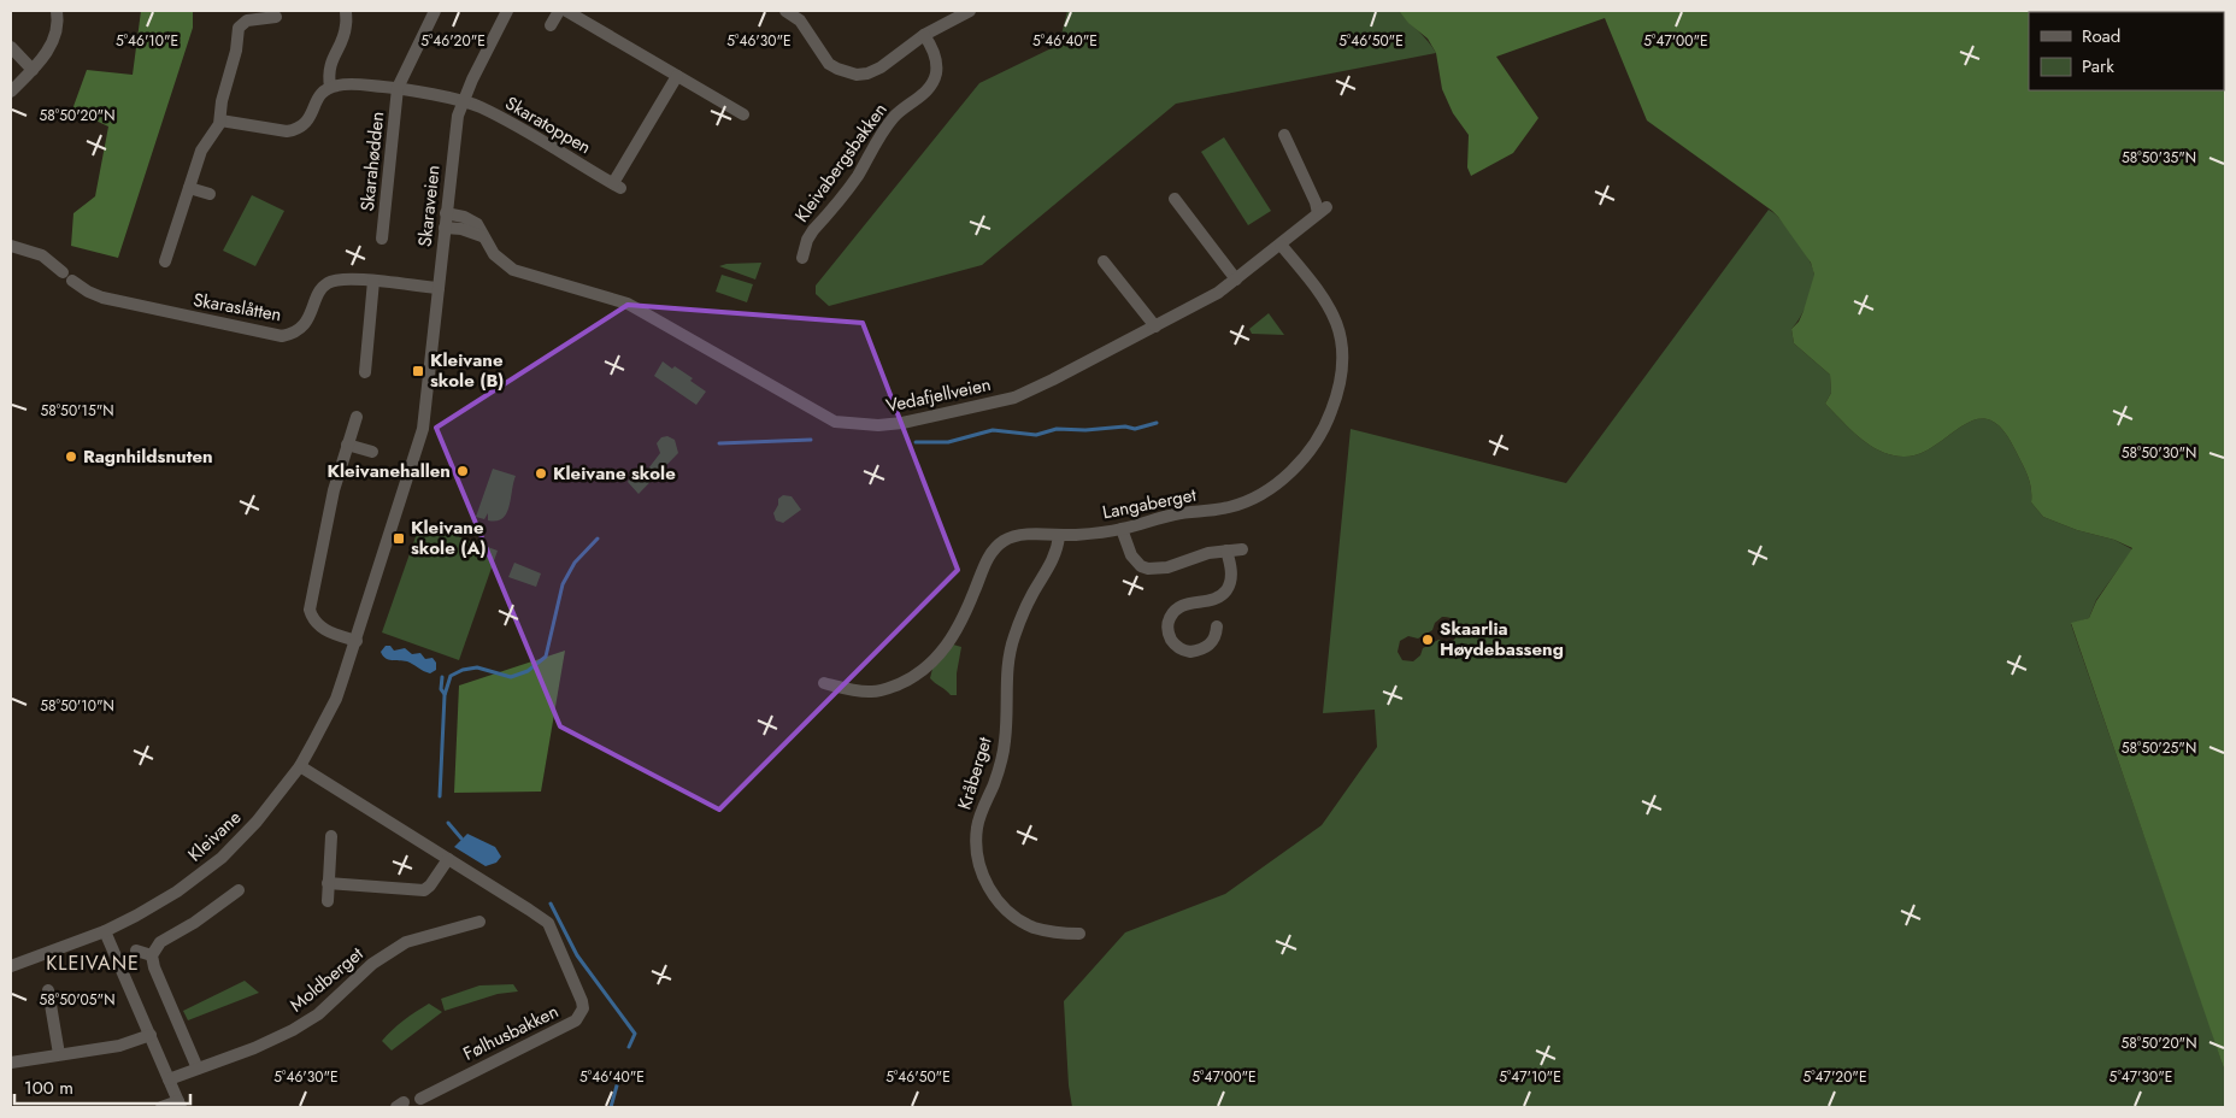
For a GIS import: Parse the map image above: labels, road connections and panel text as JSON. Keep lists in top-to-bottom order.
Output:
{
  "streets": {
    "street": [
      "Skaratoppen",
      "Skarahødden",
      "Kleivabergsbakken",
      "Skaraveien",
      "Skaraslåtten",
      "Vedafjellveien",
      "Langaberget",
      "Kråberget",
      "Kleivane",
      "Moldberget",
      "Følhusbakken"
    ]
  },
  "crossings": [
    ["Skaratoppen", "Skarahødden"],
    ["Skaratoppen", "Skaraveien"],
    ["Skarahødden", "Skaraveien"],
    ["Skaraveien", "Skaraslåtten"],
    ["Skaraveien", "Vedafjellveien"],
    ["Skaraveien", "Kleivane"],
    ["Vedafjellveien", "Langaberget"],
    ["Langaberget", "Kråberget"],
    ["Kleivane", "Følhusbakken"]
  ],
  "districts": ["KLEIVANE"],
  "places": {
    "transit": ["Kleivane skole (B)", "Kleivane skole (A)"],
    "other": [
      "Ragnhildsnuten",
      "Kleivanehallen",
      "Kleivane skole",
      "Skaarlia Høydebasseng"
    ]
  },
  "legend": ["Road", "Park"],
  "scale_bar": "100 m",
  "coordinates": [
    "5°46'10\"E",
    "5°46'20\"E",
    "5°46'30\"E",
    "5°46'40\"E",
    "5°46'50\"E",
    "5°47'00\"E",
    "58°50'20\"N",
    "58°50'35\"N",
    "58°50'15\"N",
    "58°50'30\"N",
    "58°50'10\"N",
    "58°50'25\"N",
    "58°50'05\"N",
    "5°47'10\"E",
    "5°47'20\"E",
    "5°47'30\"E"
  ]
}
